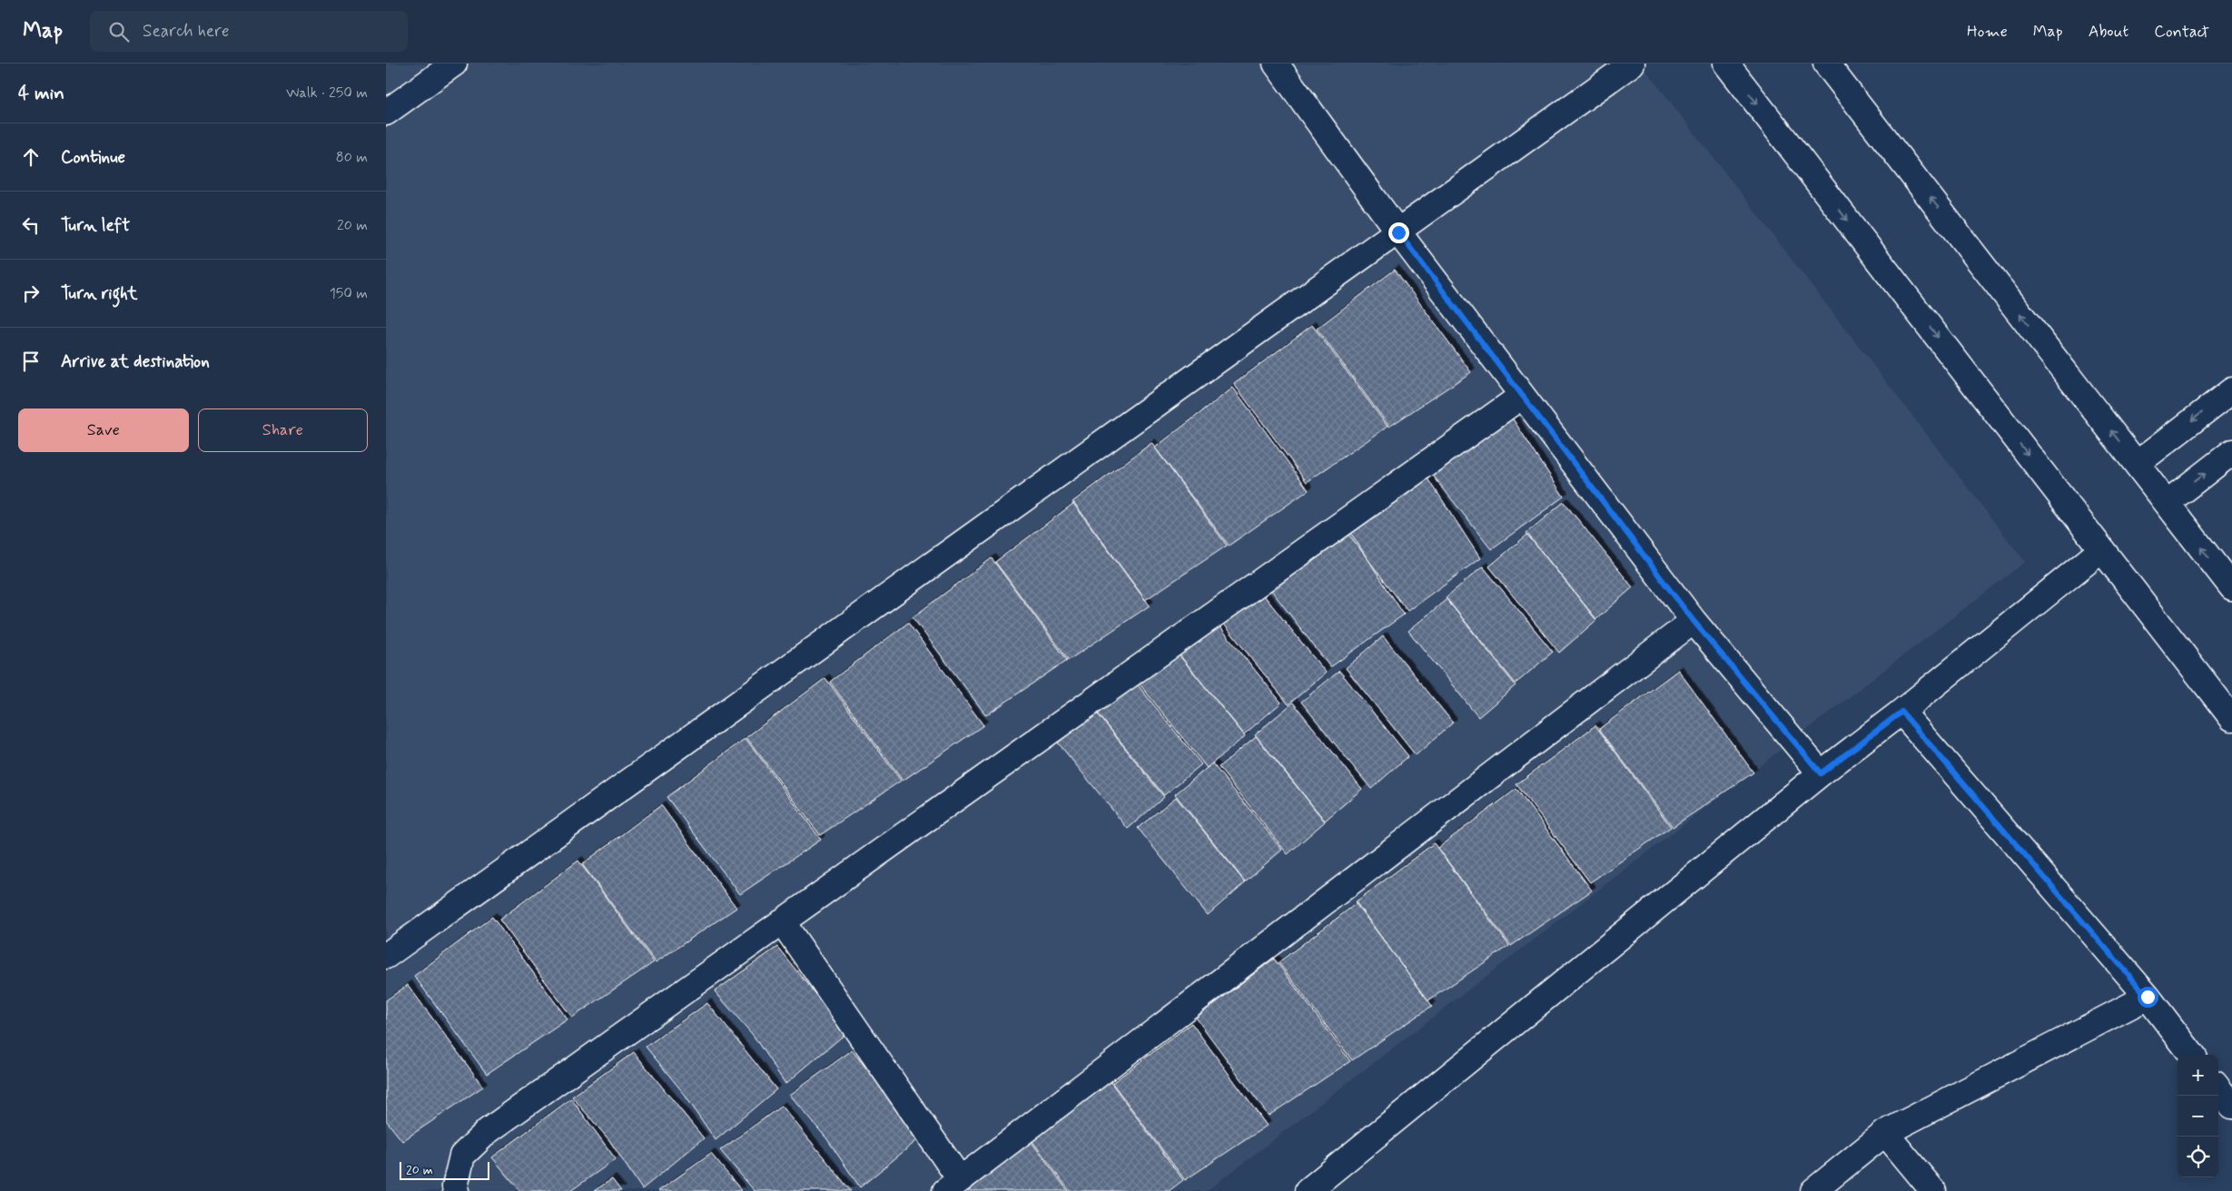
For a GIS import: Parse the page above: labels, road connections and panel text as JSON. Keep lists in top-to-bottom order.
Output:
{
  "scale_bar": "20 m",
  "page": {
    "header": "Map",
    "search": "Search here",
    "nav": [
      "Home",
      "Map",
      "About",
      "Contact"
    ],
    "heading": ["4 min", "Walk · 250 m"],
    "list": [
      ["Continue", "80 m"],
      ["Turn left", "20 m"],
      ["Turn right", "150 m"],
      "Arrive at destination"
    ],
    "buttons": ["Save", "Share"],
    "map_buttons": ["+", "−"],
    "scale": "20 m"
  }
}
